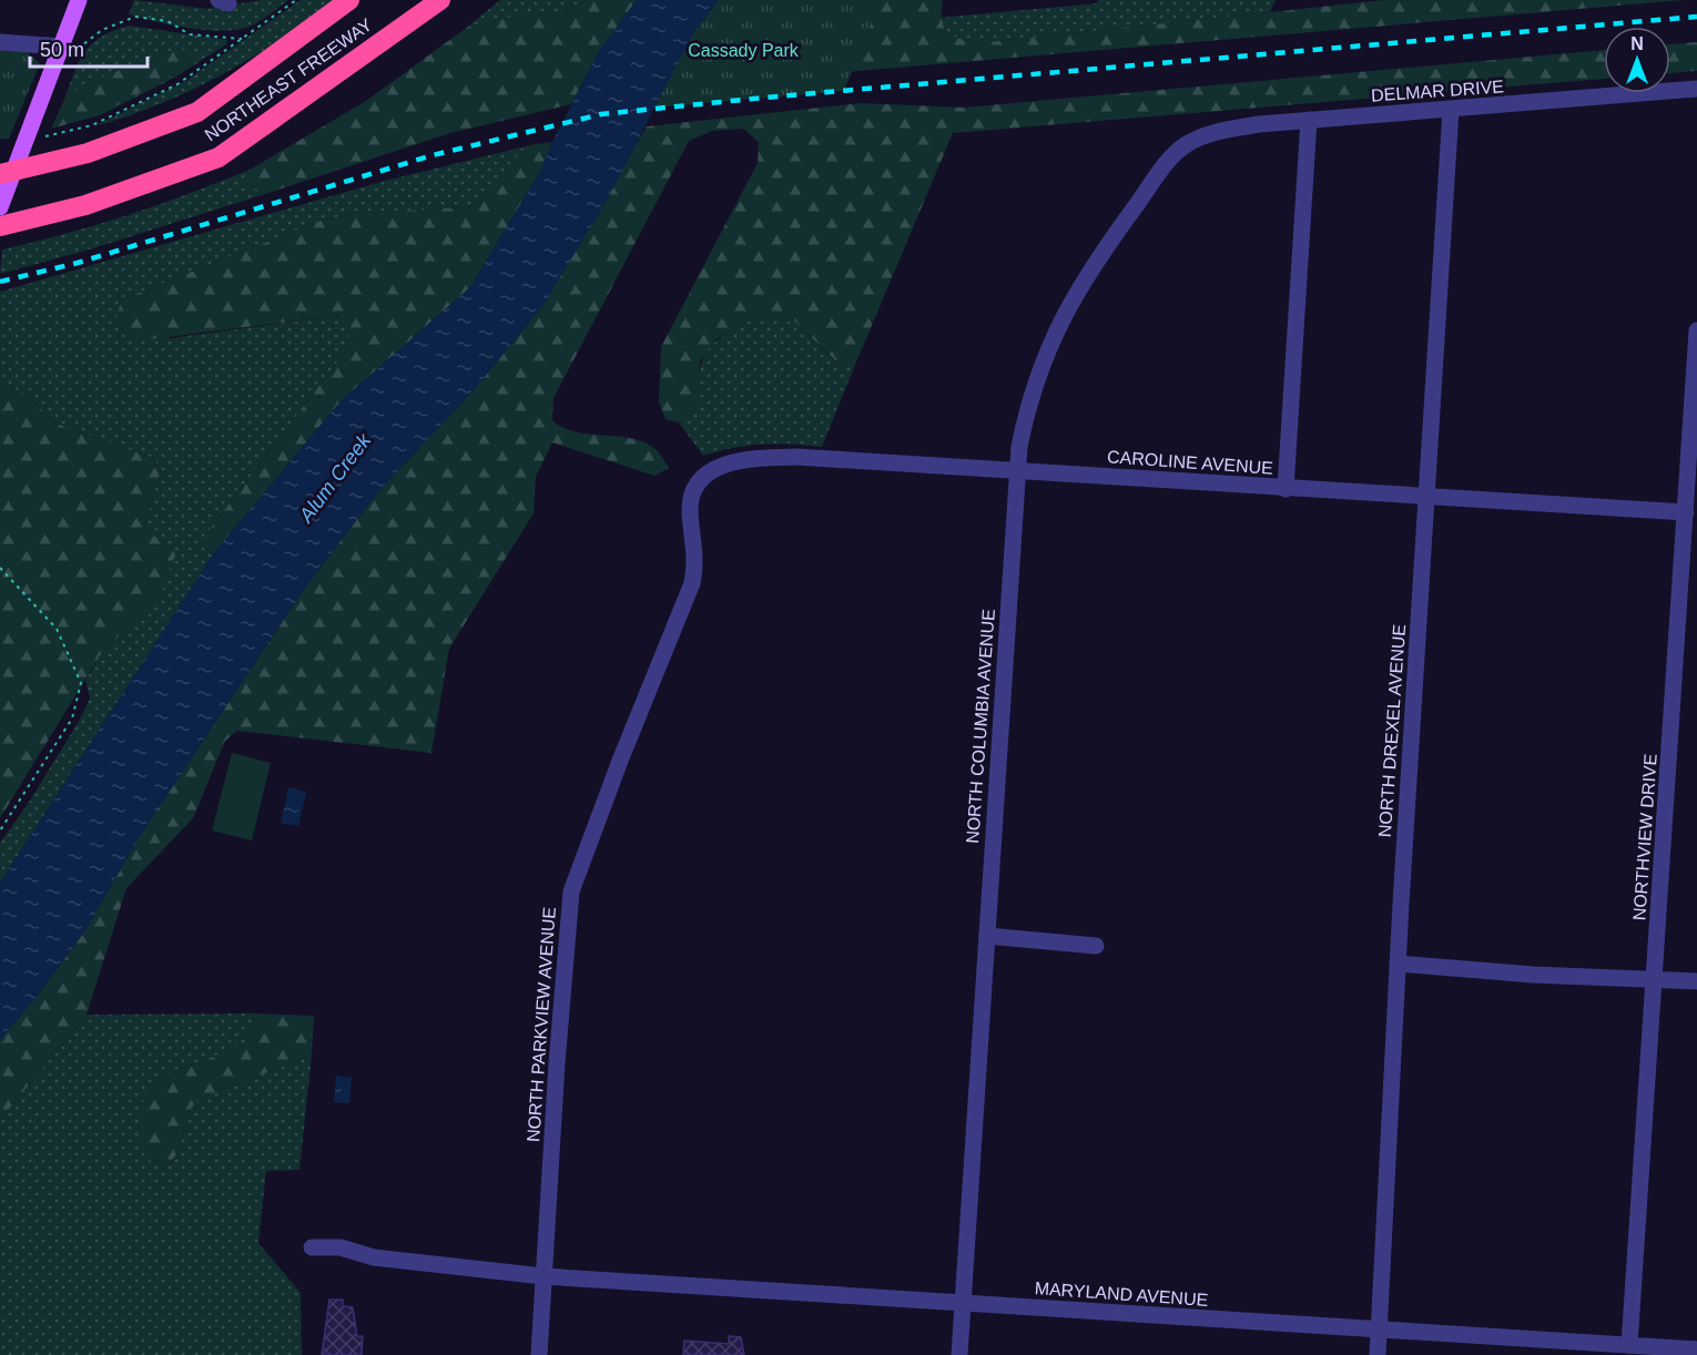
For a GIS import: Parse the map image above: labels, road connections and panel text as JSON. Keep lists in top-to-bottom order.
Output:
{
  "streets": {
    "highway": ["NORTHEAST FREEWAY"],
    "street": [
      "DELMAR DRIVE",
      "CAROLINE AVENUE",
      "NORTH COLUMBIA AVENUE",
      "NORTH DREXEL AVENUE",
      "NORTHVIEW DRIVE",
      "NORTH PARKVIEW AVENUE",
      "MARYLAND AVENUE"
    ]
  },
  "crossings": [
    ["DELMAR DRIVE", "NORTH COLUMBIA AVENUE"],
    ["DELMAR DRIVE", "NORTH DREXEL AVENUE"],
    ["CAROLINE AVENUE", "NORTH COLUMBIA AVENUE"],
    ["CAROLINE AVENUE", "NORTH DREXEL AVENUE"],
    ["CAROLINE AVENUE", "NORTHVIEW DRIVE"],
    ["CAROLINE AVENUE", "NORTH PARKVIEW AVENUE"],
    ["NORTH COLUMBIA AVENUE", "MARYLAND AVENUE"],
    ["NORTH DREXEL AVENUE", "MARYLAND AVENUE"],
    ["NORTHVIEW DRIVE", "MARYLAND AVENUE"],
    ["NORTH PARKVIEW AVENUE", "MARYLAND AVENUE"]
  ],
  "water": ["Alum Creek"],
  "parks": ["Cassady Park"],
  "scale_bar": "50 m",
  "north": "top"
}
